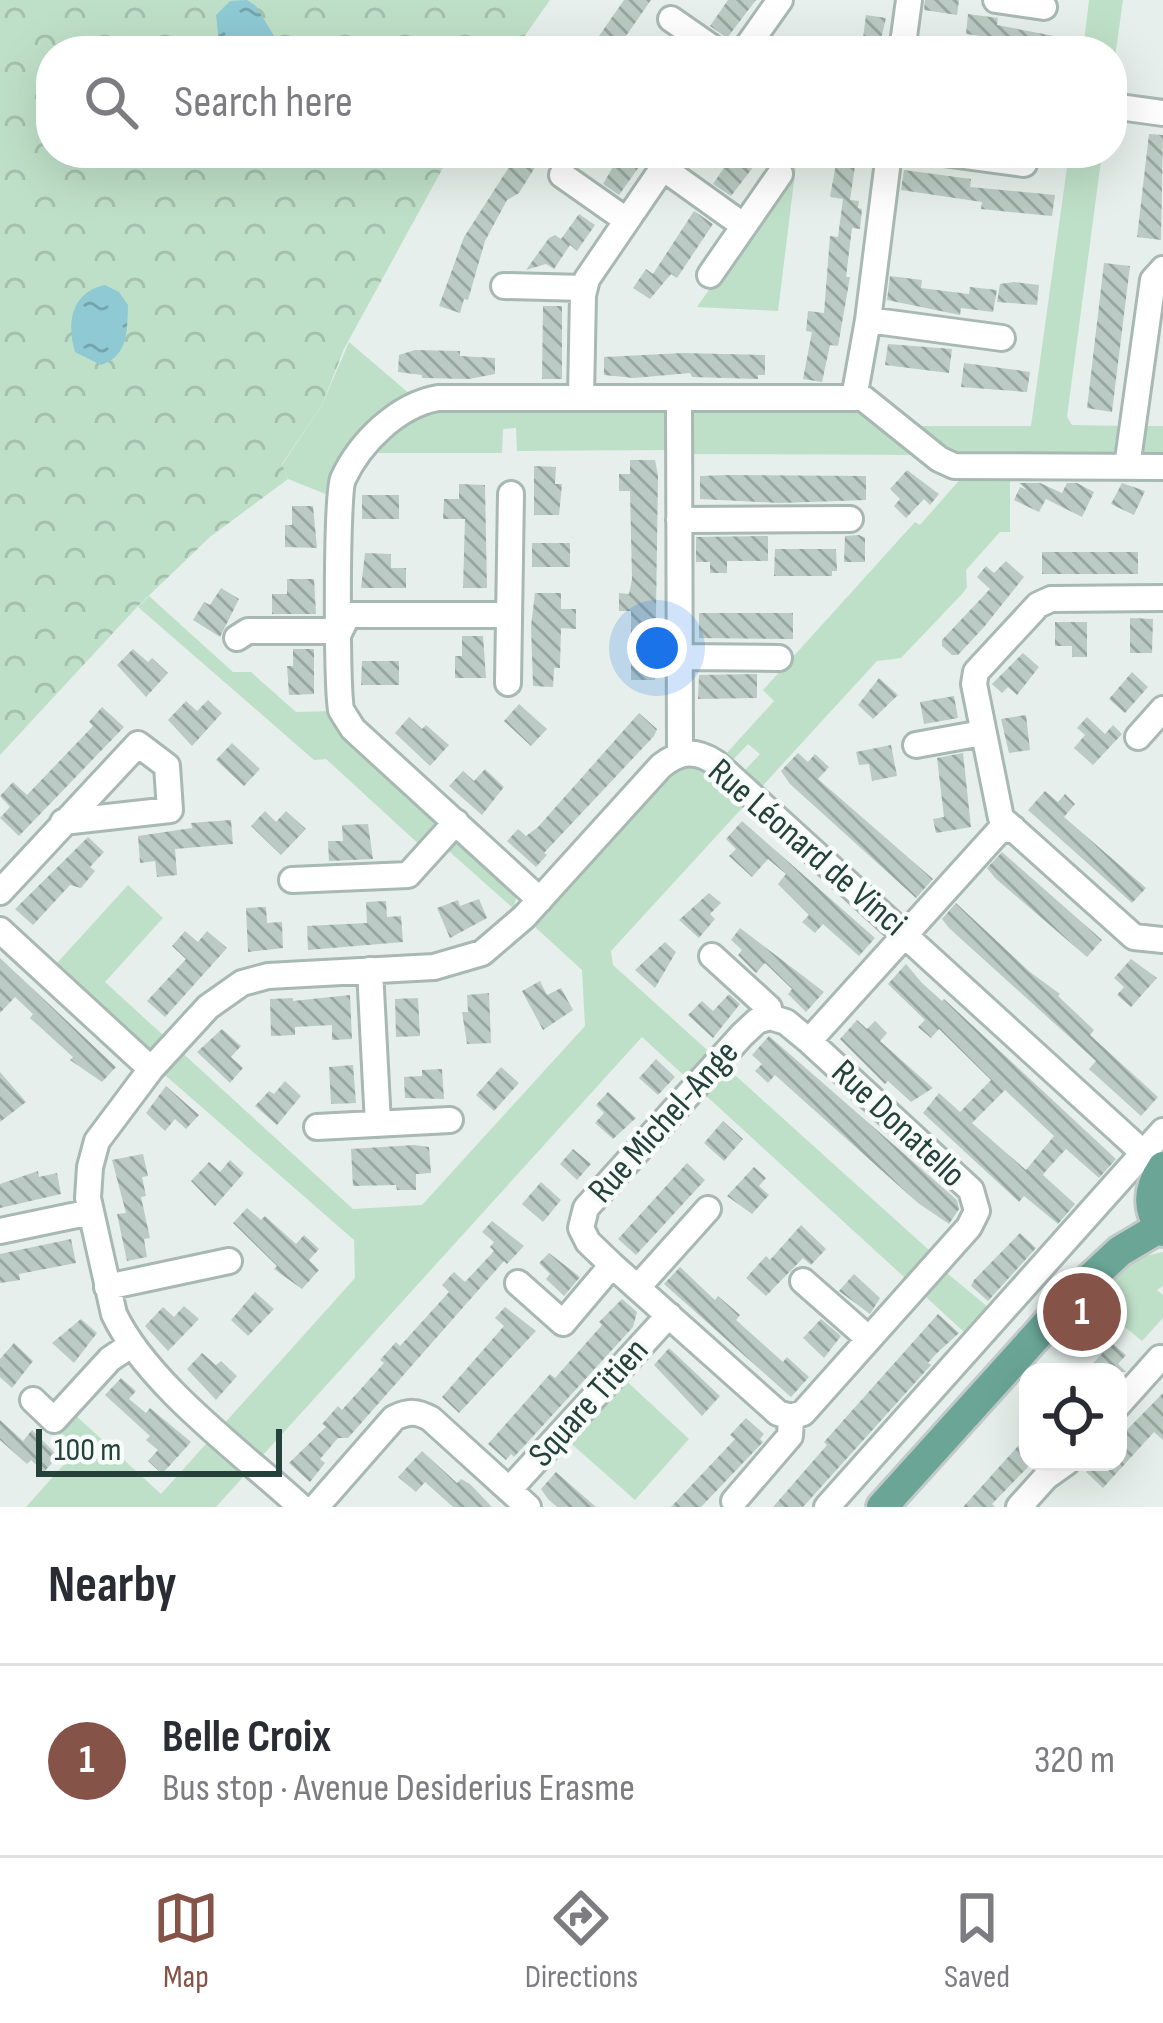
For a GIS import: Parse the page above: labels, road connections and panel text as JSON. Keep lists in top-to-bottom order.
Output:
{
  "streets": {
    "street": [
      "Rue Léonard de Vinci",
      "Rue Michel-Ange",
      "Rue Donatello",
      "Square Titien"
    ]
  },
  "crossings": [
    ["Rue Michel-Ange", "Rue Donatello"],
    ["Rue Michel-Ange", "Square Titien"]
  ],
  "scale_bar": "100 m",
  "page": {
    "search": "Search here",
    "pins": "1",
    "scale": "100 m",
    "heading": "Nearby",
    "list": [
      {
        "mark": "1",
        "name": "Belle Croix",
        "note": "Bus stop · Avenue Desiderius Erasme",
        "value": "320 m"
      }
    ],
    "nav": ["Map", "Directions", "Saved"]
  }
}
